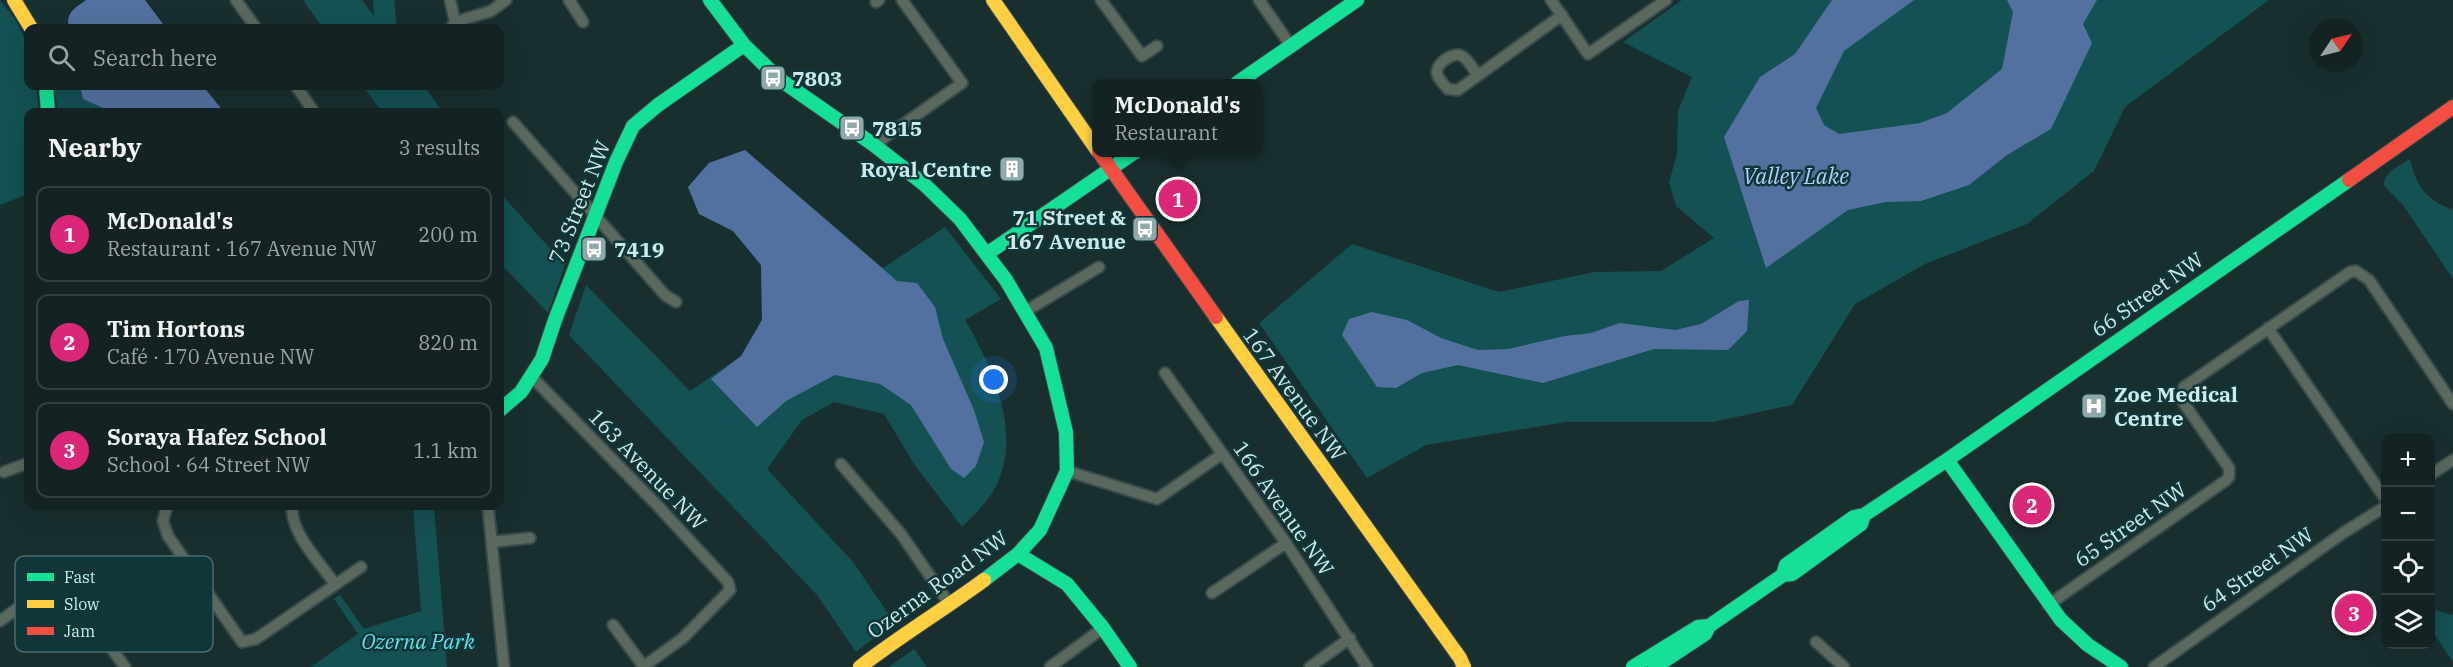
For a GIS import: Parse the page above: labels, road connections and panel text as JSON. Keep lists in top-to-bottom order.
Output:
{
  "streets": {
    "street": [
      "73 Street NW",
      "66 Street NW",
      "167 Avenue NW",
      "163 Avenue NW",
      "166 Avenue NW",
      "65 Street NW",
      "64 Street NW",
      "Ozerna Road NW"
    ]
  },
  "crossings": [
    ["73 Street NW", "163 Avenue NW"],
    ["73 Street NW", "Ozerna Road NW"]
  ],
  "water": ["Valley Lake"],
  "parks": ["Ozerna Park"],
  "places": {
    "bus stop": [
      "7803",
      "7815",
      "71 Street & 167 Avenue",
      "7419"
    ],
    "building": ["Royal Centre"],
    "hospital": ["Zoe Medical Centre"]
  },
  "legend": ["Fast", "Slow", "Jam"],
  "north": "top right",
  "page": {
    "search": "Search here",
    "popup": ["McDonald's", "Restaurant"],
    "heading": ["Nearby", "3 results"],
    "pins": ["1", "2", "3"],
    "list": [
      {
        "mark": "1",
        "name": "McDonald's",
        "note": "Restaurant · 167 Avenue NW",
        "value": "200 m"
      },
      {
        "mark": "2",
        "name": "Tim Hortons",
        "note": "Café · 170 Avenue NW",
        "value": "820 m"
      },
      {
        "mark": "3",
        "name": "Soraya Hafez School",
        "note": "School · 64 Street NW",
        "value": "1.1 km"
      }
    ],
    "map_buttons": ["+", "−"]
  }
}
